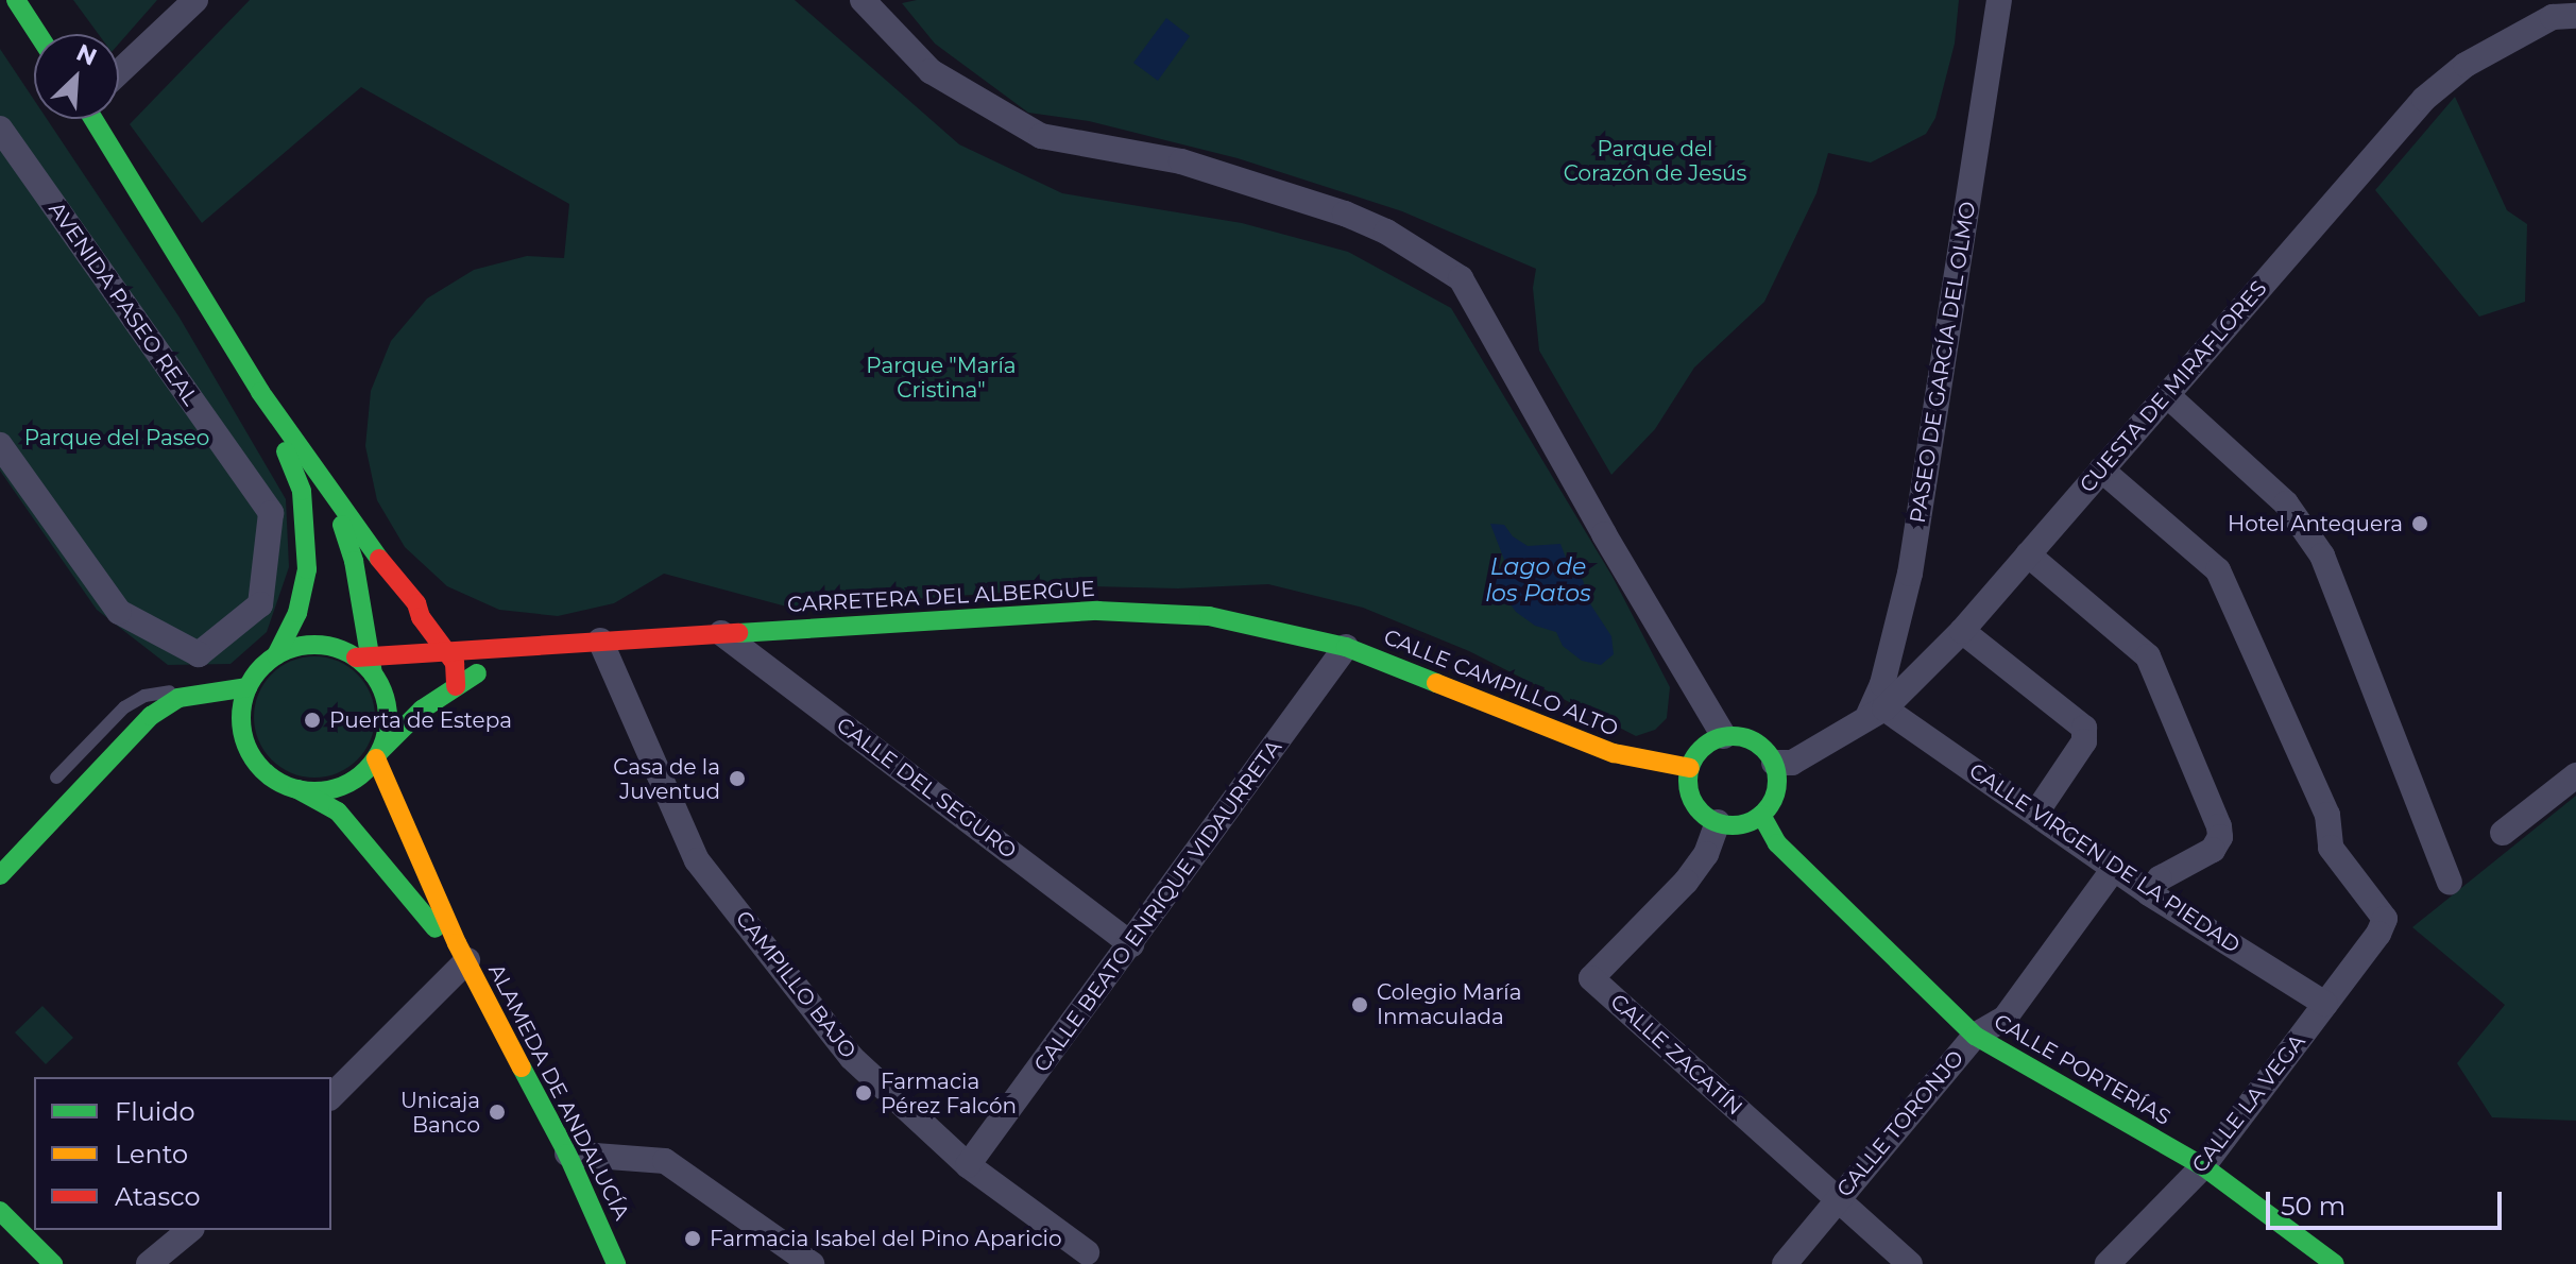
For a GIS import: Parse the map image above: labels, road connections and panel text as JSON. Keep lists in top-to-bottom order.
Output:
{
  "streets": {
    "street": [
      "AVENIDA PASEO REAL",
      "PASEO DE GARCÍA DEL OLMO",
      "CUESTA DE MIRAFLORES",
      "CARRETERA DEL ALBERGUE",
      "CALLE CAMPILLO ALTO",
      "CALLE DEL SEGURO",
      "CALLE VIRGEN DE LA PIEDAD",
      "CALLE BEATO ENRIQUE VIDAURRETA",
      "CAMPILLO BAJO",
      "CALLE ZACATÍN",
      "CALLE PORTERÍAS",
      "ALAMEDA DE ANDALUCÍA",
      "CALLE LA VEGA",
      "CALLE TORONJO"
    ]
  },
  "crossings": [
    ["PASEO DE GARCÍA DEL OLMO", "CUESTA DE MIRAFLORES"],
    ["PASEO DE GARCÍA DEL OLMO", "CALLE VIRGEN DE LA PIEDAD"],
    ["CUESTA DE MIRAFLORES", "CALLE CAMPILLO ALTO"],
    ["CUESTA DE MIRAFLORES", "CALLE VIRGEN DE LA PIEDAD"],
    ["CUESTA DE MIRAFLORES", "CALLE ZACATÍN"],
    ["CUESTA DE MIRAFLORES", "CALLE PORTERÍAS"],
    ["CUESTA DE MIRAFLORES", "CALLE LA VEGA"],
    ["CARRETERA DEL ALBERGUE", "CALLE CAMPILLO ALTO"],
    ["CARRETERA DEL ALBERGUE", "CALLE DEL SEGURO"],
    ["CARRETERA DEL ALBERGUE", "CALLE BEATO ENRIQUE VIDAURRETA"],
    ["CARRETERA DEL ALBERGUE", "CAMPILLO BAJO"],
    ["CARRETERA DEL ALBERGUE", "ALAMEDA DE ANDALUCÍA"],
    ["CALLE CAMPILLO ALTO", "CALLE BEATO ENRIQUE VIDAURRETA"],
    ["CALLE CAMPILLO ALTO", "CALLE ZACATÍN"],
    ["CALLE CAMPILLO ALTO", "CALLE PORTERÍAS"],
    ["CALLE DEL SEGURO", "CALLE BEATO ENRIQUE VIDAURRETA"],
    ["CALLE VIRGEN DE LA PIEDAD", "CALLE LA VEGA"],
    ["CALLE VIRGEN DE LA PIEDAD", "CALLE TORONJO"],
    ["CALLE BEATO ENRIQUE VIDAURRETA", "CAMPILLO BAJO"],
    ["CALLE ZACATÍN", "CALLE PORTERÍAS"],
    ["CALLE ZACATÍN", "CALLE TORONJO"],
    ["CALLE PORTERÍAS", "CALLE LA VEGA"],
    ["CALLE PORTERÍAS", "CALLE TORONJO"]
  ],
  "water": ["Lago de los Patos"],
  "parks": ["Parque del Corazón de Jesús", "Parque \"María Cristina\"", "Parque del Paseo"],
  "places": [
    "Hotel Antequera",
    "Puerta de Estepa",
    "Casa de la Juventud",
    "Colegio María Inmaculada",
    "Farmacia Pérez Falcón",
    "Unicaja Banco",
    "Farmacia Isabel del Pino Aparicio"
  ],
  "legend": ["Fluido", "Lento", "Atasco"],
  "scale_bar": "50 m",
  "north": "top right"
}
